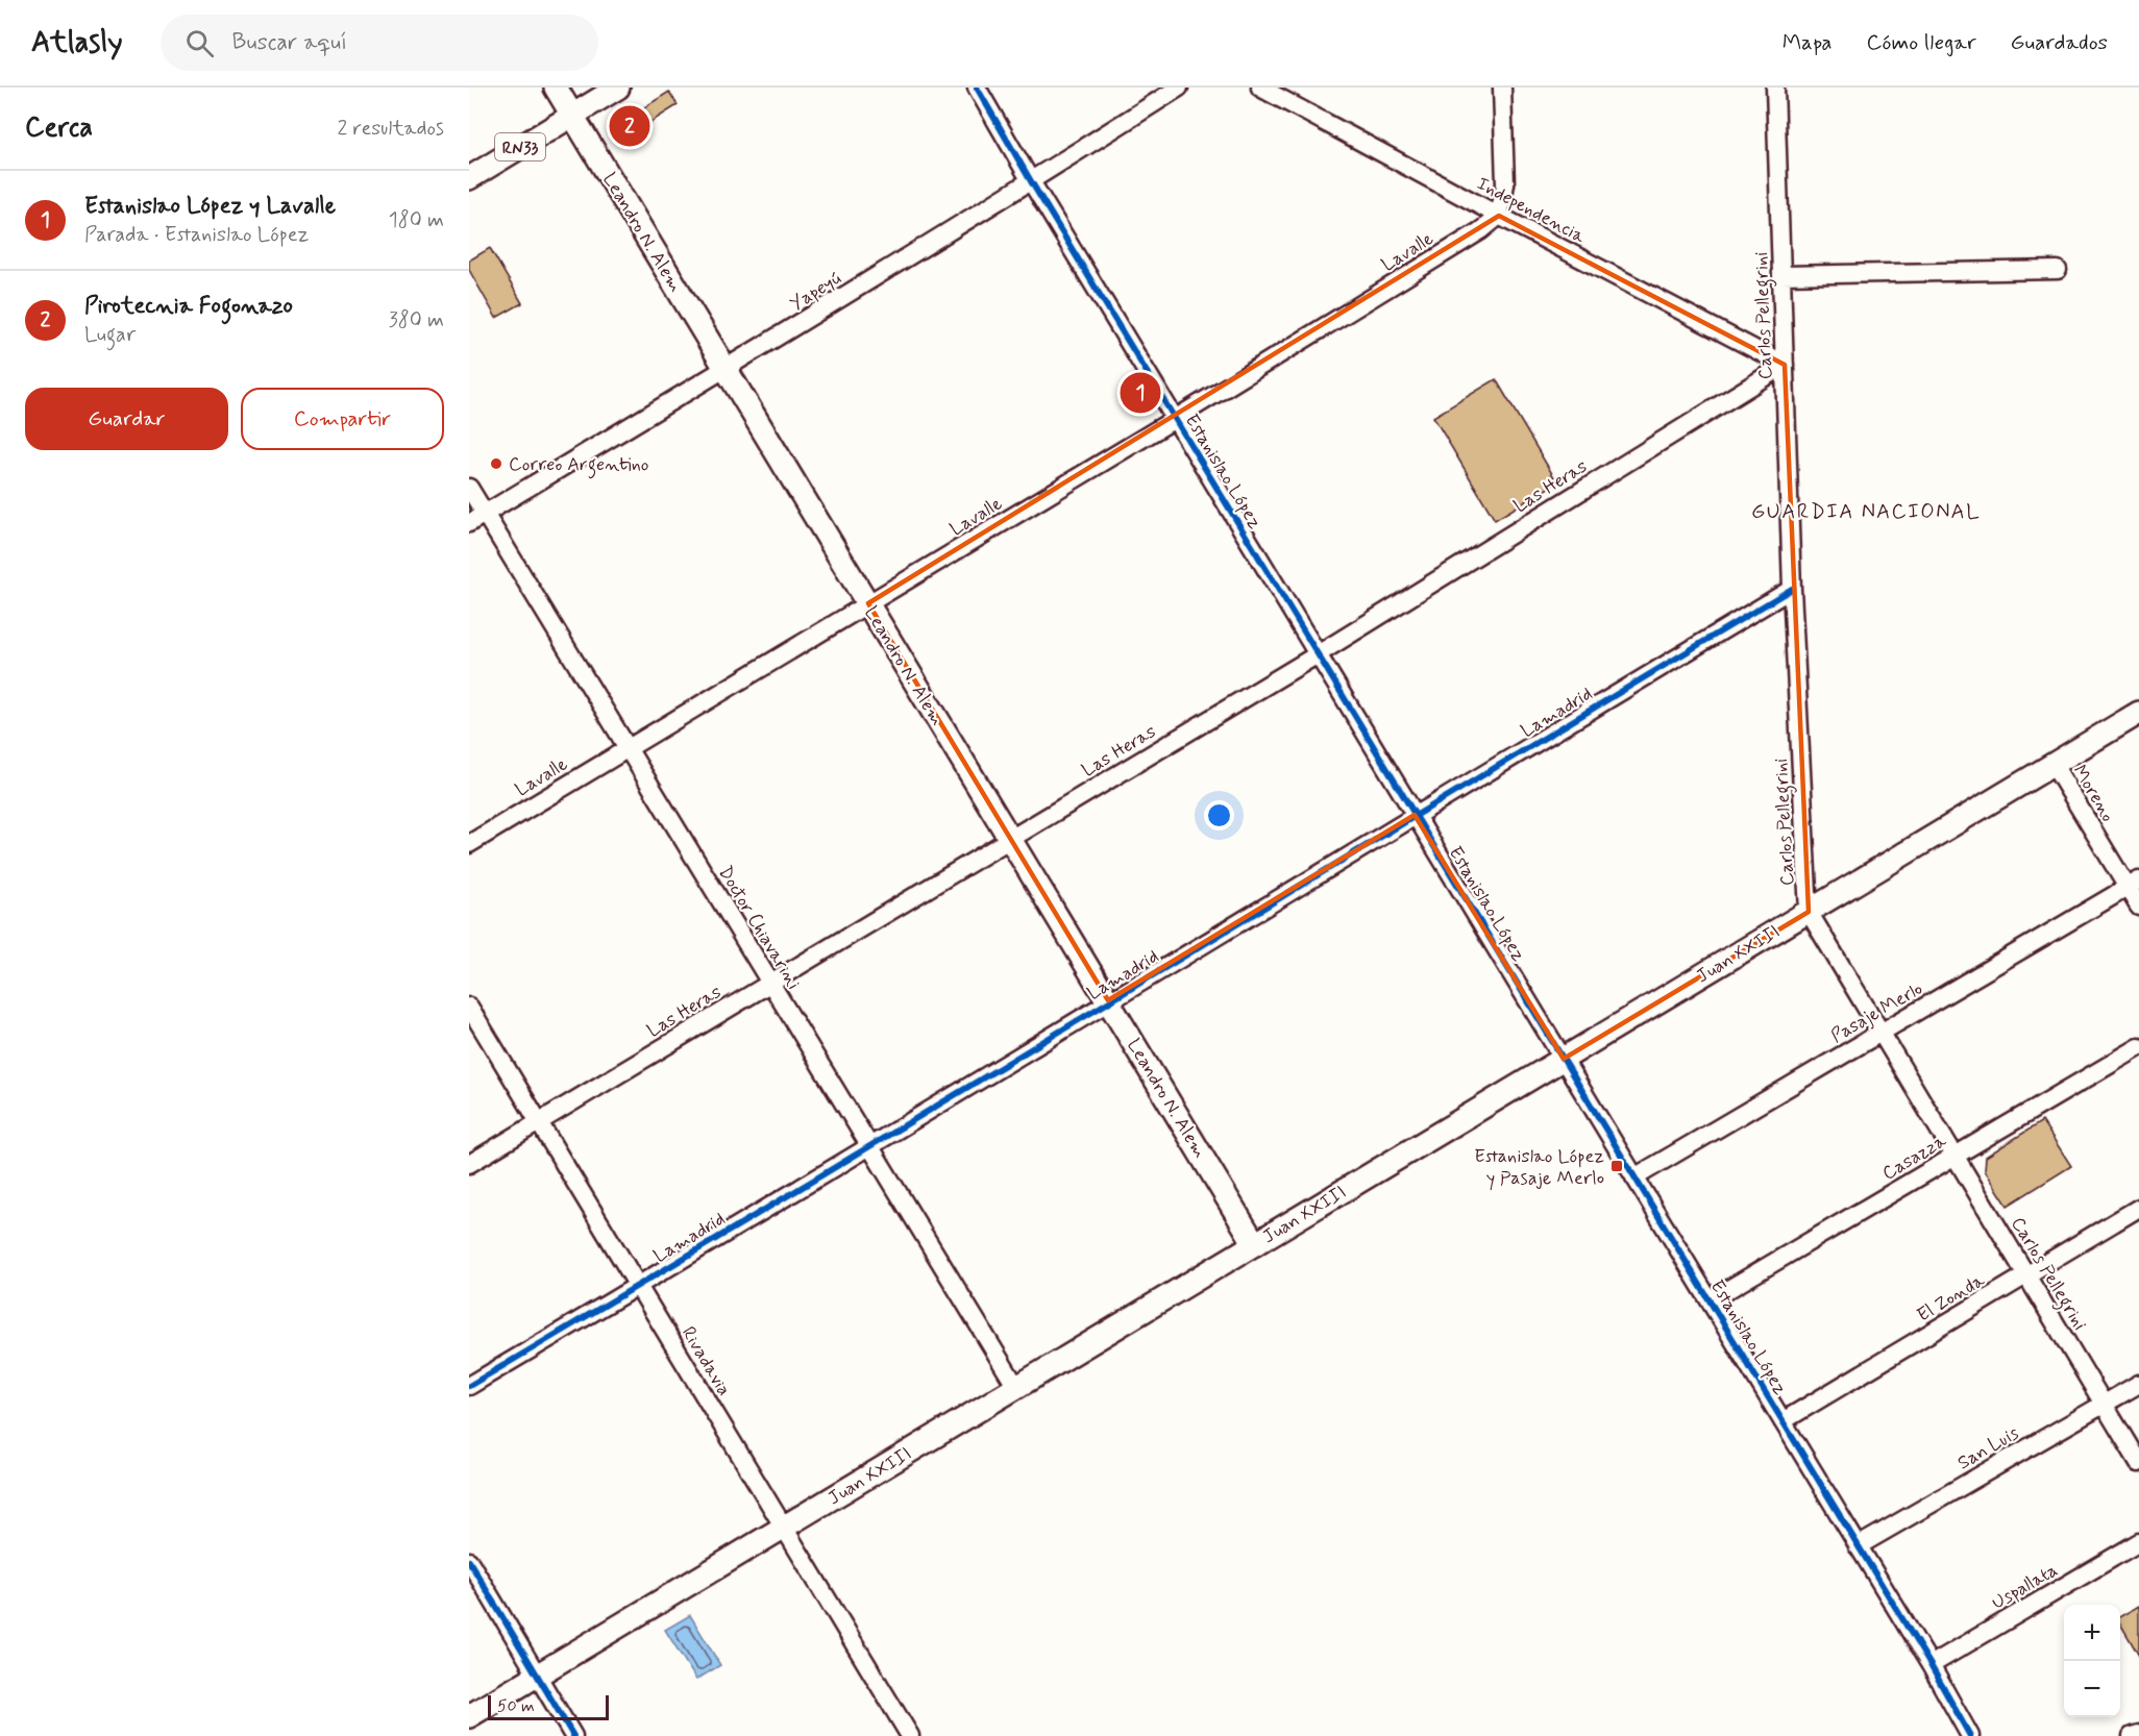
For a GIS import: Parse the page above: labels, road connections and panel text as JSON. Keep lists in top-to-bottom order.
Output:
{
  "streets": {
    "main road": ["RN33", "Leandro N. Alem", "Juan XXIII"],
    "street": [
      "Independencia",
      "Lavalle",
      "Yapeyú",
      "Carlos Pellegrini",
      "Estanislao López",
      "Las Heras",
      "Lamadrid",
      "Moreno",
      "Doctor Chiavarini",
      "Pasaje Merlo",
      "Casazza",
      "El Zonda",
      "Rivadavia",
      "San Luis",
      "Uspallata"
    ]
  },
  "crossings": [
    ["RN33", "Leandro N. Alem"],
    ["Independencia", "Lavalle"],
    ["Independencia", "Carlos Pellegrini"],
    ["Independencia", "Las Heras"],
    ["Leandro N. Alem", "Lavalle"],
    ["Leandro N. Alem", "Yapeyú"],
    ["Leandro N. Alem", "Las Heras"],
    ["Leandro N. Alem", "Lamadrid"],
    ["Leandro N. Alem", "Juan XXIII"],
    ["Lavalle", "Estanislao López"],
    ["Lavalle", "Doctor Chiavarini"],
    ["Yapeyú", "Estanislao López"],
    ["Yapeyú", "Doctor Chiavarini"],
    ["Carlos Pellegrini", "Las Heras"],
    ["Carlos Pellegrini", "Lamadrid"],
    ["Carlos Pellegrini", "Juan XXIII"],
    ["Carlos Pellegrini", "Pasaje Merlo"],
    ["Carlos Pellegrini", "Casazza"],
    ["Carlos Pellegrini", "El Zonda"],
    ["Carlos Pellegrini", "San Luis"],
    ["Estanislao López", "Las Heras"],
    ["Estanislao López", "Lamadrid"],
    ["Estanislao López", "Juan XXIII"],
    ["Estanislao López", "Pasaje Merlo"],
    ["Estanislao López", "Casazza"],
    ["Estanislao López", "El Zonda"],
    ["Estanislao López", "San Luis"],
    ["Estanislao López", "Uspallata"],
    ["Las Heras", "Doctor Chiavarini"],
    ["Las Heras", "Rivadavia"],
    ["Lamadrid", "Doctor Chiavarini"],
    ["Lamadrid", "Rivadavia"],
    ["Moreno", "Juan XXIII"],
    ["Moreno", "Pasaje Merlo"],
    ["Doctor Chiavarini", "Juan XXIII"],
    ["Juan XXIII", "Rivadavia"]
  ],
  "districts": ["GUARDIA NACIONAL"],
  "places": {
    "other": ["Correo Argentino"],
    "transit": ["Estanislao López y Pasaje Merlo"]
  },
  "scale_bar": "50 m",
  "page": {
    "header": "Atlasly",
    "search": "Buscar aquí",
    "nav": ["Mapa", "Cómo llegar", "Guardados"],
    "heading": ["Cerca", "2 resultados"],
    "pins": ["2", "1"],
    "list": [
      {
        "mark": "1",
        "name": "Estanislao López y Lavalle",
        "note": "Parada · Estanislao López",
        "value": "180 m"
      },
      {
        "mark": "2",
        "name": "Pirotecnia Fogonazo",
        "note": "Lugar",
        "value": "380 m"
      }
    ],
    "buttons": ["Guardar", "Compartir"],
    "map_buttons": ["+", "−"],
    "scale": "50 m"
  }
}
